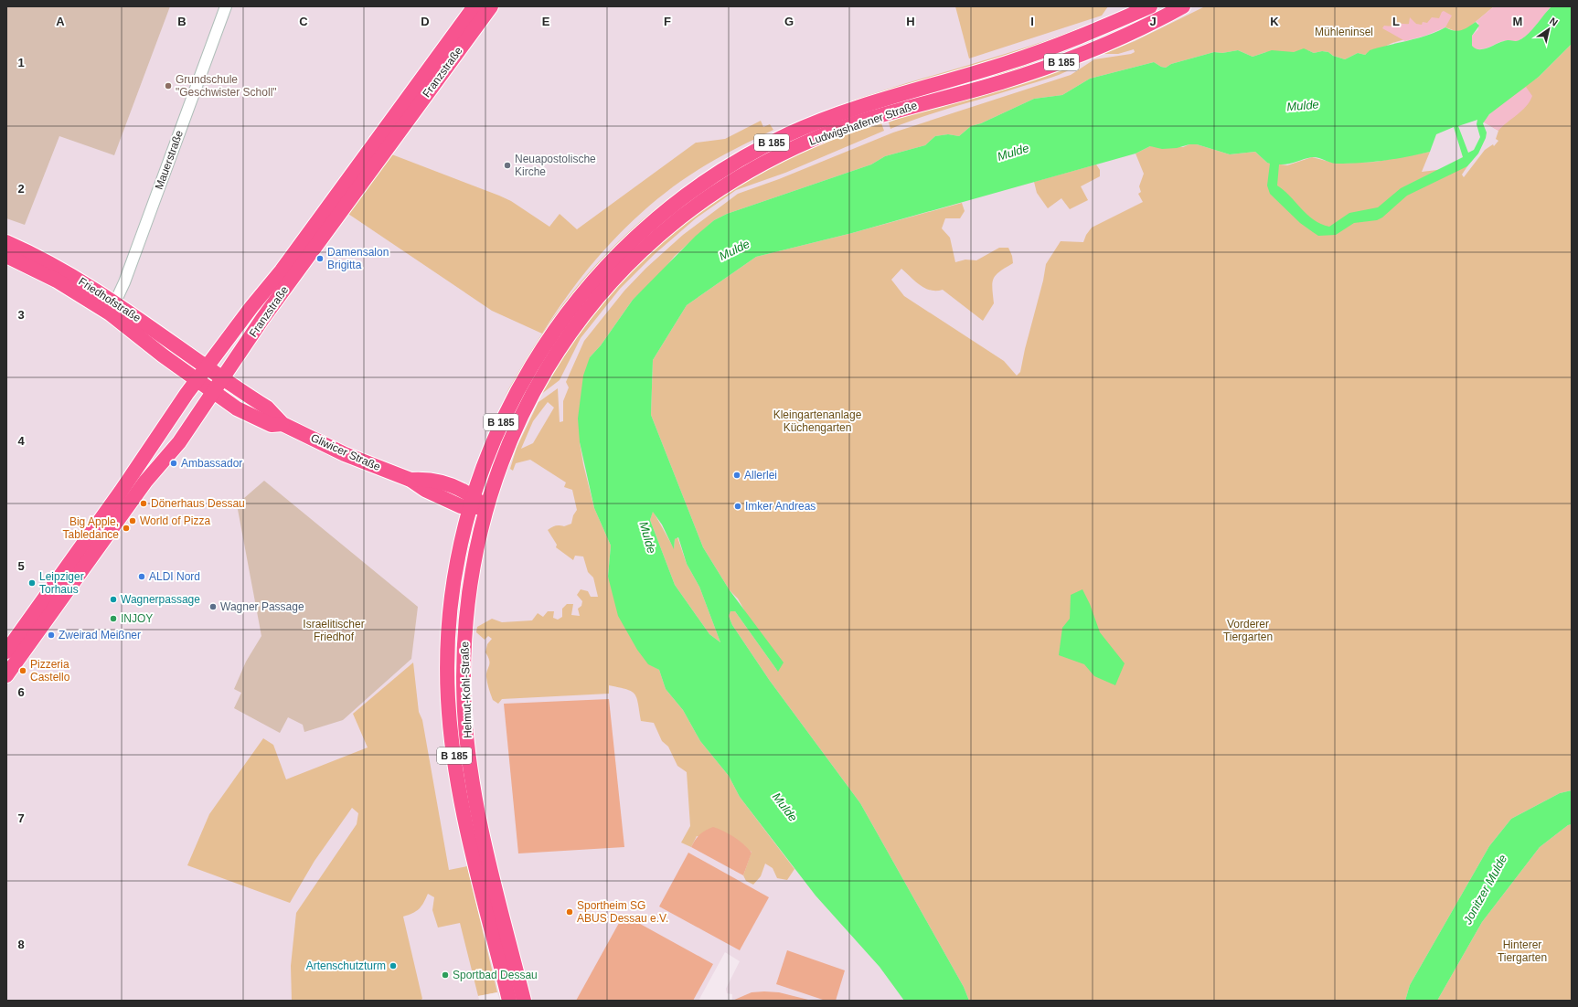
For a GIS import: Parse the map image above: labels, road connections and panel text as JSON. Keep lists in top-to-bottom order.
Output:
{
  "streets": {
    "main road": [
      "B 185",
      "Franzstraße",
      "Ludwigshafener Straße",
      "Friedhofstraße",
      "Gliwicer Straße",
      "Helmut-Kohl-Straße"
    ],
    "street": ["Mauerstraße"]
  },
  "crossings": [
    ["Franzstraße", "Friedhofstraße"],
    ["Franzstraße", "Gliwicer Straße"],
    ["Ludwigshafener Straße", "Gliwicer Straße"],
    ["Ludwigshafener Straße", "Helmut-Kohl-Straße"],
    ["Mauerstraße", "Friedhofstraße"],
    ["Friedhofstraße", "Gliwicer Straße"],
    ["Gliwicer Straße", "Helmut-Kohl-Straße"]
  ],
  "water": ["Mulde", "Jonitzer Mulde"],
  "parks": [
    "Mühleninsel",
    "Kleingartenanlage Küchengarten",
    "Israelitischer Friedhof",
    "Vorderer Tiergarten",
    "Hinterer Tiergarten"
  ],
  "places": [
    "Grundschule \"Geschwister Scholl\"",
    "Neuapostolische Kirche",
    "Damensalon Brigitta",
    "Ambassador",
    "Allerlei",
    "Dönerhaus Dessau",
    "Imker Andreas",
    "World of Pizza",
    "Big Apple, Tabledance",
    "ALDI Nord",
    "Leipziger Torhaus",
    "Wagnerpassage",
    "Wagner Passage",
    "INJOY",
    "Zweirad Meißner",
    "Pizzeria Castello",
    "Sportheim SG ABUS Dessau e.V.",
    "Artenschutzturm",
    "Sportbad Dessau"
  ],
  "north": "top right",
  "grid": {
    "columns": [
      "A",
      "B",
      "C",
      "D",
      "E",
      "F",
      "G",
      "H",
      "I",
      "J",
      "K",
      "L",
      "M"
    ],
    "rows": [
      "1",
      "2",
      "3",
      "4",
      "5",
      "6",
      "7",
      "8"
    ]
  }
}
